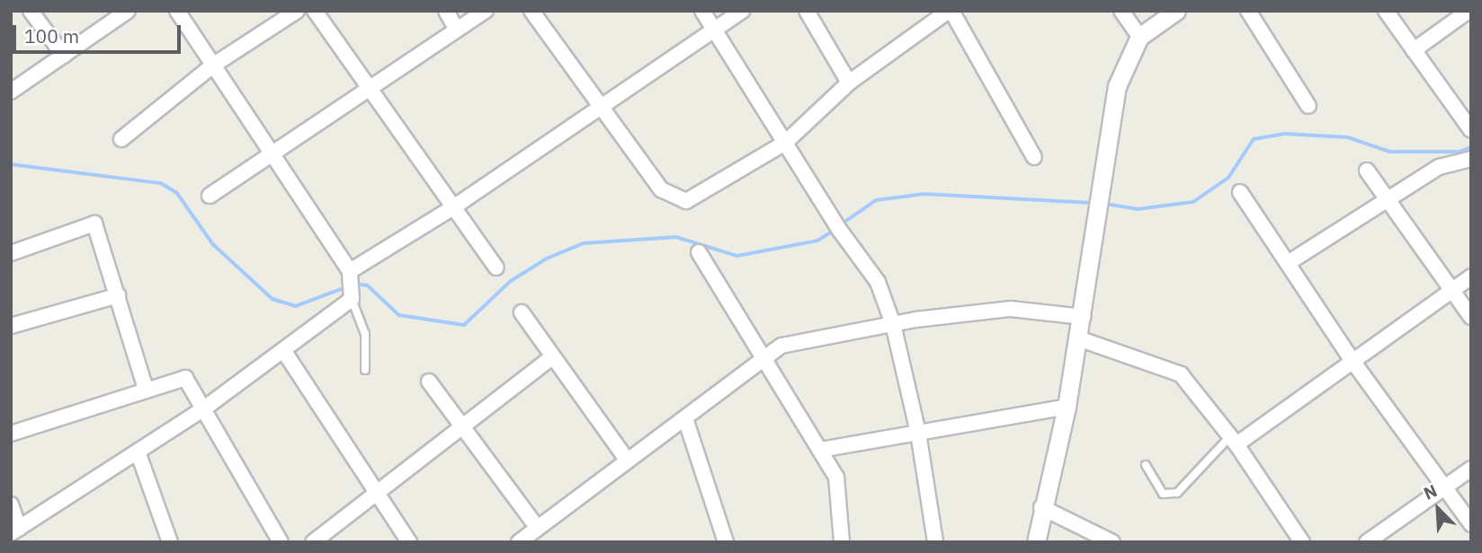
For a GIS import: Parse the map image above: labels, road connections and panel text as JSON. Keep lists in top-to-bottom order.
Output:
{
  "scale_bar": "100 m",
  "north": "top left"
}
